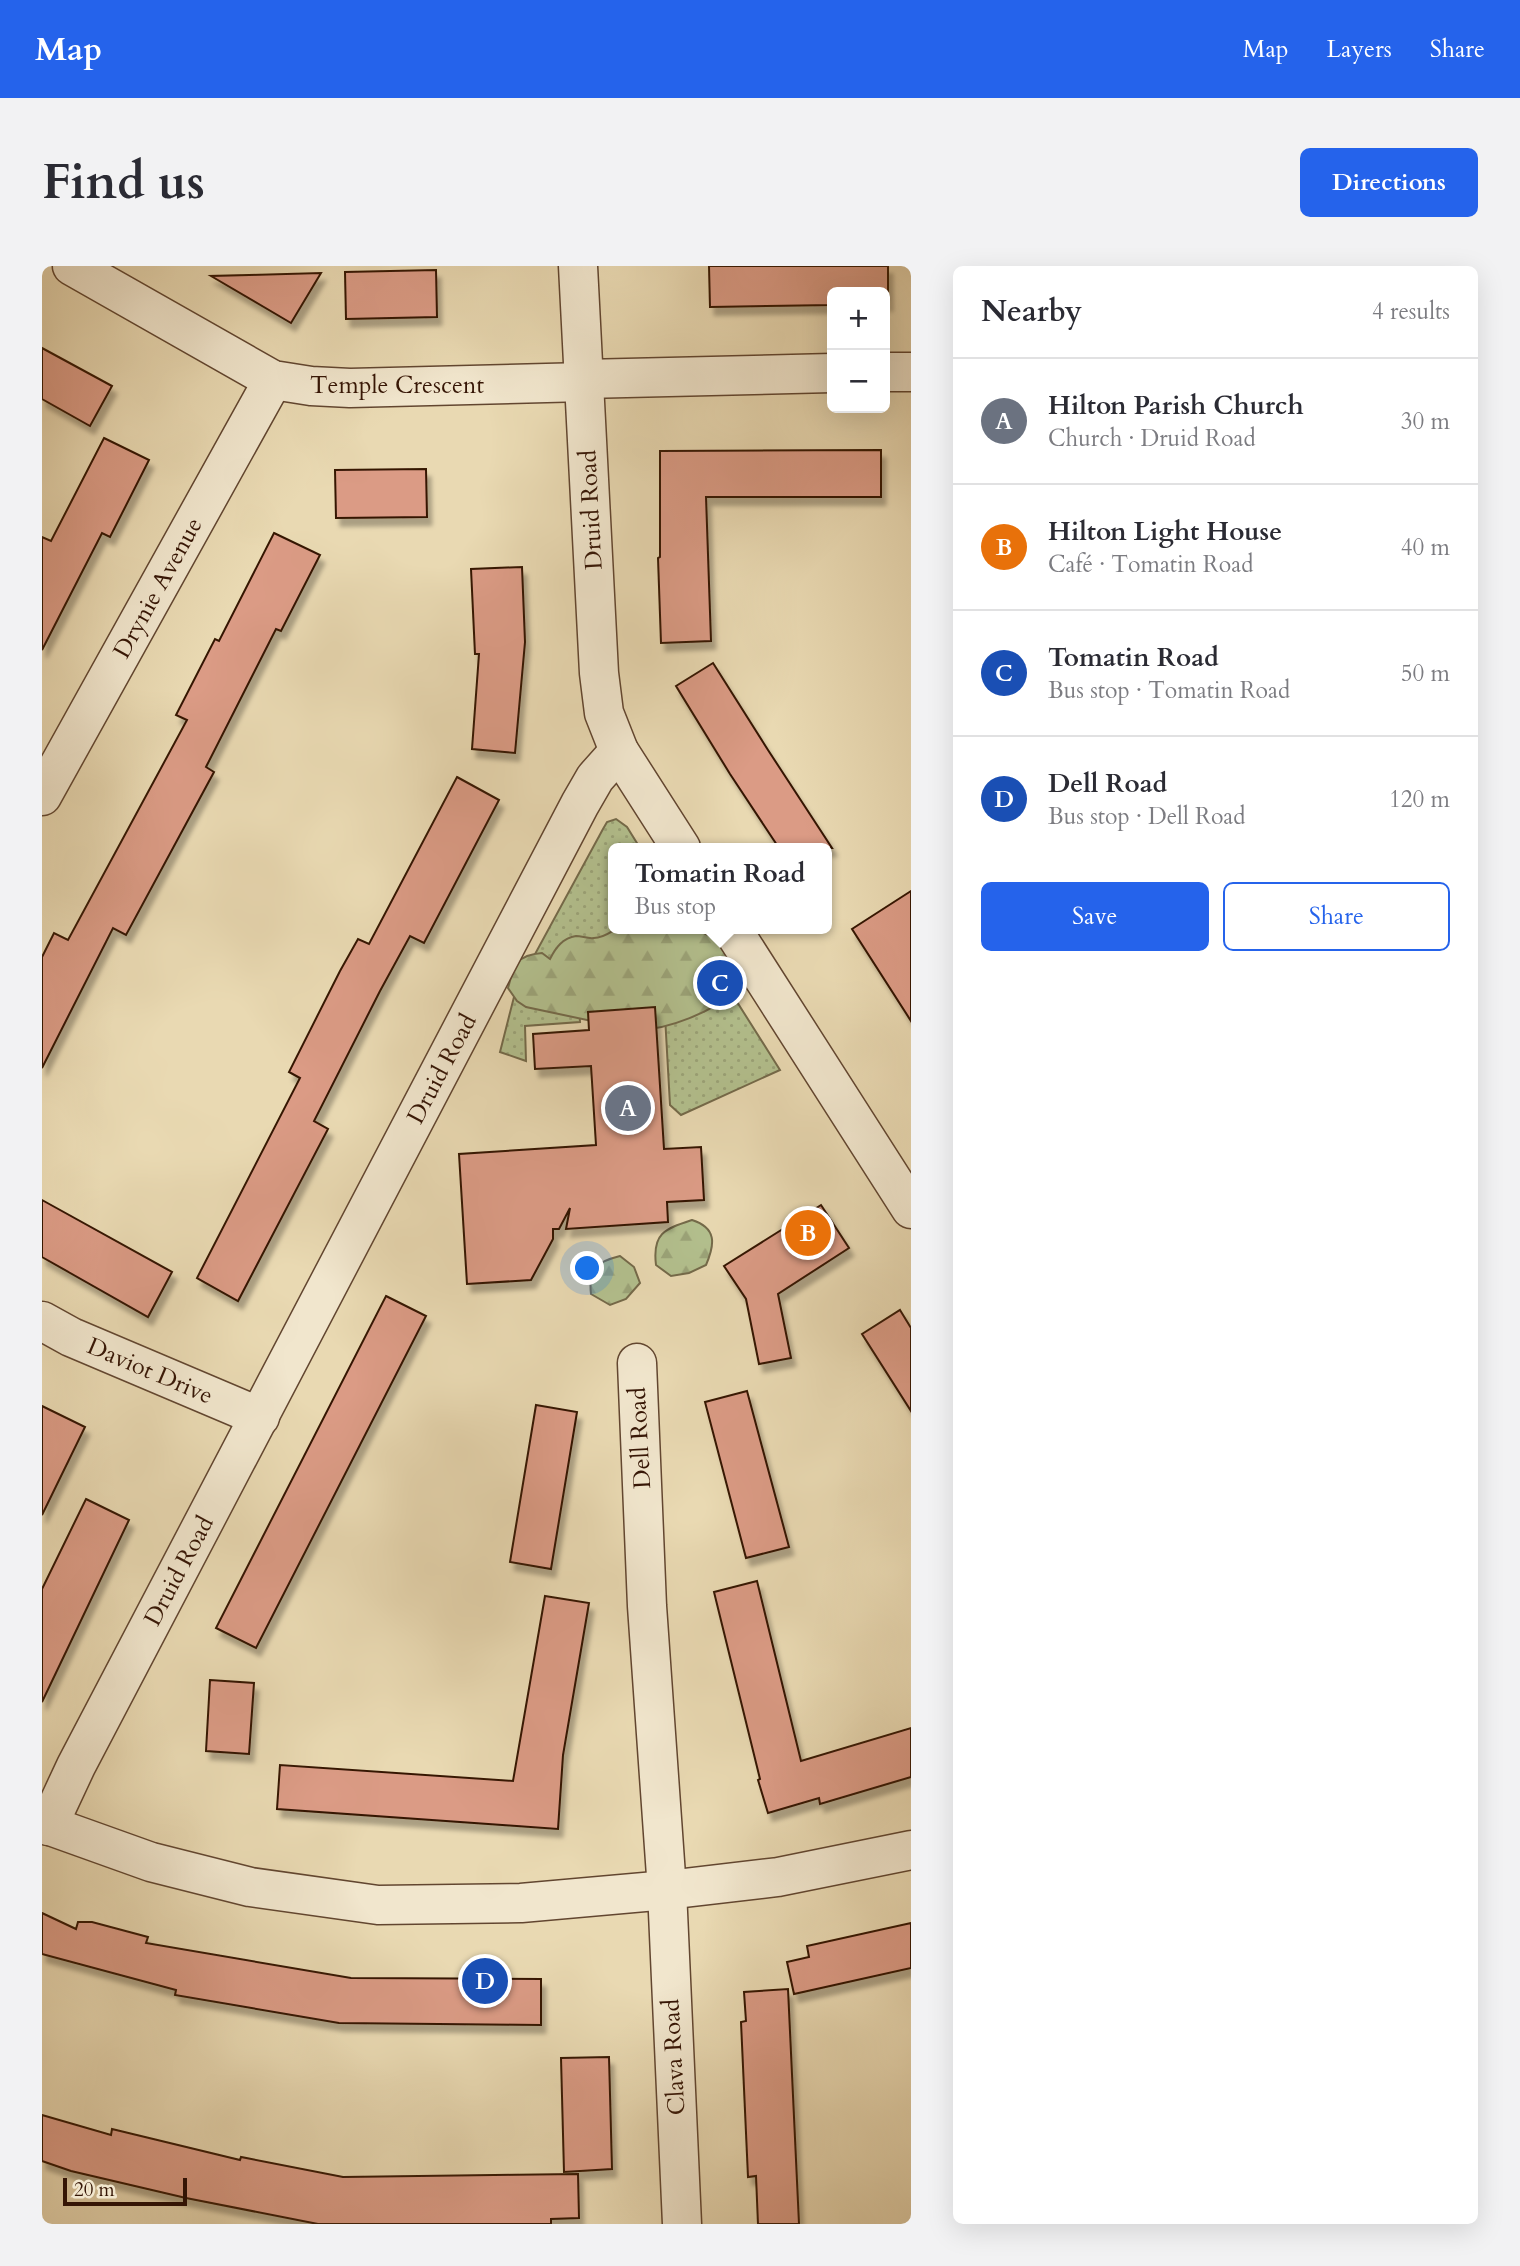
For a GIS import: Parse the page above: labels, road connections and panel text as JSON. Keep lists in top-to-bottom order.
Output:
{
  "streets": {
    "street": [
      "Temple Crescent",
      "Druid Road",
      "Drynie Avenue",
      "Daviot Drive",
      "Dell Road",
      "Clava Road"
    ]
  },
  "crossings": [
    ["Temple Crescent", "Druid Road"],
    ["Temple Crescent", "Drynie Avenue"],
    ["Druid Road", "Daviot Drive"],
    ["Dell Road", "Clava Road"]
  ],
  "scale_bar": "20 m",
  "page": {
    "header": "Map",
    "nav": ["Map", "Layers", "Share"],
    "buttons": [
      "Directions",
      ["Save", "Share"]
    ],
    "title": "Find us",
    "heading": ["Nearby", "4 results"],
    "map_buttons": ["+", "−"],
    "list": [
      {
        "mark": "A",
        "name": "Hilton Parish Church",
        "note": "Church · Druid Road",
        "value": "30 m"
      },
      {
        "mark": "B",
        "name": "Hilton Light House",
        "note": "Café · Tomatin Road",
        "value": "40 m"
      },
      {
        "mark": "C",
        "name": "Tomatin Road",
        "note": "Bus stop · Tomatin Road",
        "value": "50 m"
      },
      {
        "mark": "D",
        "name": "Dell Road",
        "note": "Bus stop · Dell Road",
        "value": "120 m"
      }
    ],
    "popup": ["Tomatin Road", "Bus stop"],
    "pins": [
      "C",
      "A",
      "B",
      "D"
    ],
    "scale": "20 m"
  }
}
